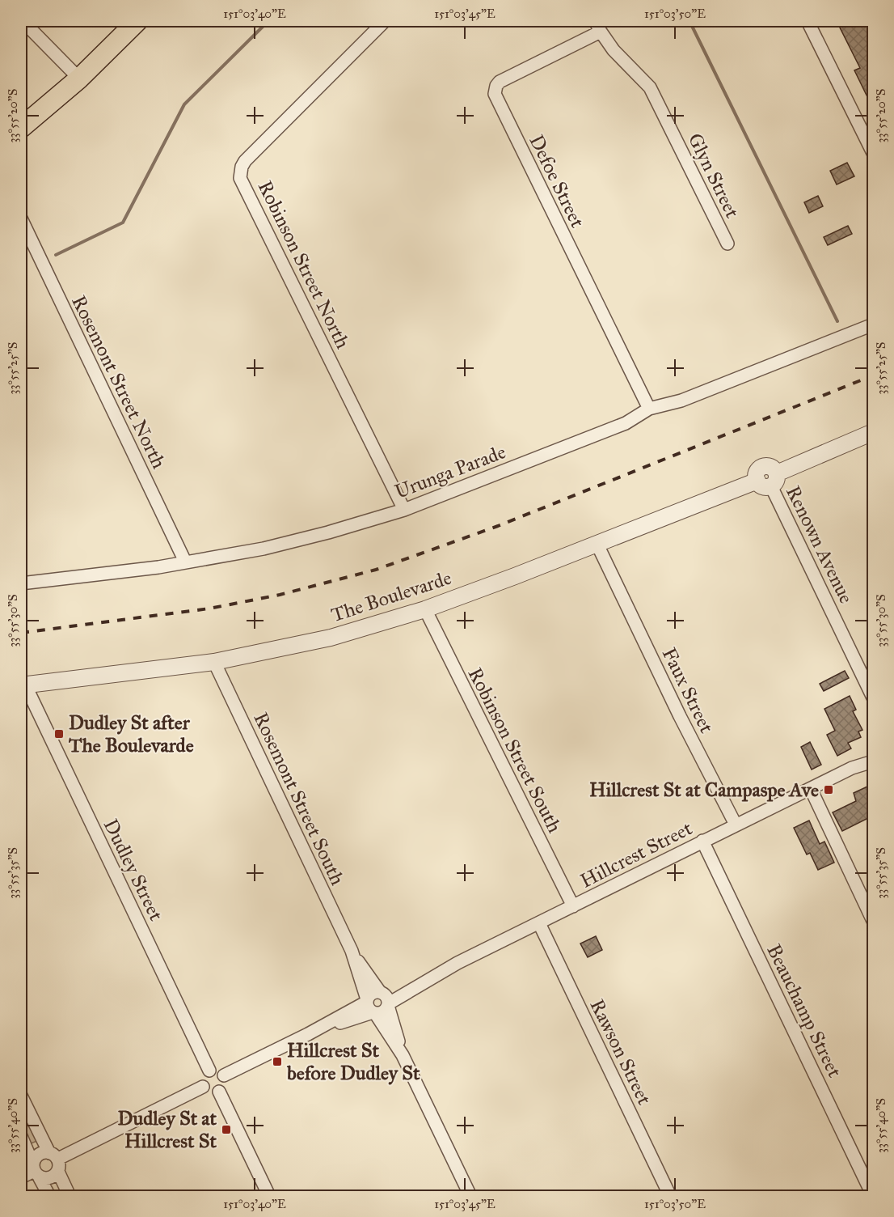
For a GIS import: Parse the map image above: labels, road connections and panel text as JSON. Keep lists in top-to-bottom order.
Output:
{
  "streets": {
    "street": [
      "Glyn Street",
      "Defoe Street",
      "Robinson Street North",
      "Rosemont Street North",
      "Urunga Parade",
      "Renown Avenue",
      "The Boulevarde",
      "Faux Street",
      "Robinson Street South",
      "Rosemont Street South",
      "Hillcrest Street",
      "Dudley Street",
      "Beauchamp Street",
      "Rawson Street"
    ]
  },
  "crossings": [
    ["Glyn Street", "Defoe Street"],
    ["Defoe Street", "Urunga Parade"],
    ["Robinson Street North", "Urunga Parade"],
    ["Rosemont Street North", "Urunga Parade"],
    ["Renown Avenue", "The Boulevarde"],
    ["The Boulevarde", "Faux Street"],
    ["The Boulevarde", "Robinson Street South"],
    ["The Boulevarde", "Rosemont Street South"],
    ["The Boulevarde", "Dudley Street"],
    ["Faux Street", "Hillcrest Street"],
    ["Robinson Street South", "Hillcrest Street"],
    ["Rosemont Street South", "Hillcrest Street"],
    ["Hillcrest Street", "Beauchamp Street"],
    ["Hillcrest Street", "Rawson Street"]
  ],
  "places": {
    "transit": [
      "Dudley St after The Boulevarde",
      "Hillcrest St at Campaspe Ave",
      "Hillcrest St before Dudley St",
      "Dudley St at Hillcrest St"
    ]
  },
  "coordinates": [
    "151°03'40\"E",
    "151°03'45\"E",
    "151°03'50\"E",
    "33°55'20\"S",
    "33°55'25\"S",
    "33°55'30\"S",
    "33°55'35\"S",
    "33°55'40\"S"
  ]
}
